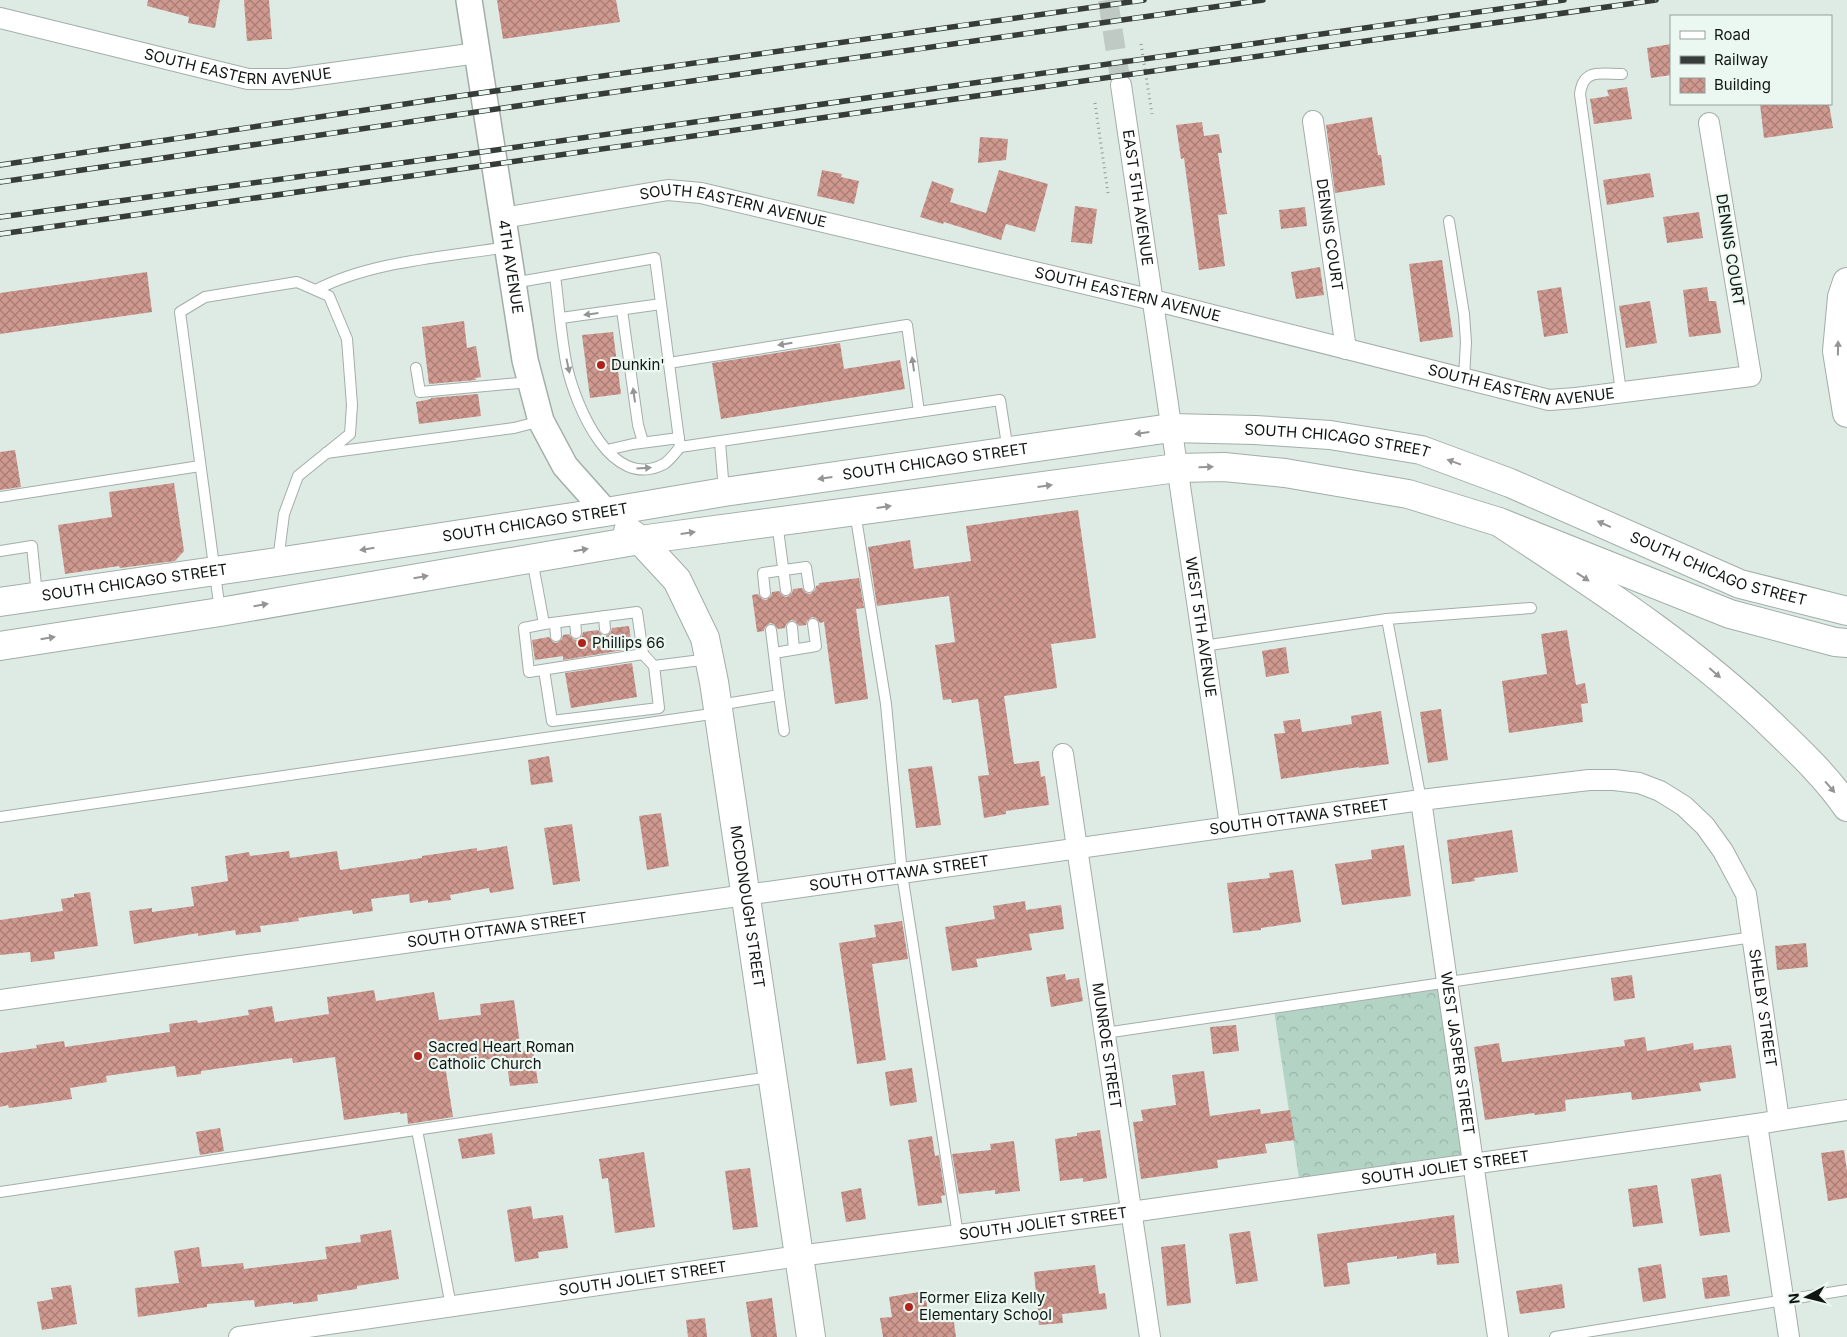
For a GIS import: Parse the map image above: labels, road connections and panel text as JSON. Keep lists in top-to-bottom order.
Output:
{
  "streets": {
    "main road": ["SOUTH CHICAGO STREET", "MCDONOUGH STREET"],
    "street": [
      "SOUTH EASTERN AVENUE",
      "EAST 5TH AVENUE",
      "DENNIS COURT",
      "4TH AVENUE",
      "WEST 5TH AVENUE",
      "SOUTH OTTAWA STREET",
      "SHELBY STREET",
      "MUNROE STREET",
      "WEST JASPER STREET",
      "SOUTH JOLIET STREET"
    ]
  },
  "crossings": [
    ["SOUTH EASTERN AVENUE", "EAST 5TH AVENUE"],
    ["SOUTH EASTERN AVENUE", "DENNIS COURT"],
    ["SOUTH EASTERN AVENUE", "4TH AVENUE"],
    ["EAST 5TH AVENUE", "SOUTH CHICAGO STREET"],
    ["EAST 5TH AVENUE", "WEST 5TH AVENUE"],
    ["4TH AVENUE", "SOUTH CHICAGO STREET"],
    ["4TH AVENUE", "MCDONOUGH STREET"],
    ["SOUTH CHICAGO STREET", "WEST 5TH AVENUE"],
    ["SOUTH CHICAGO STREET", "MCDONOUGH STREET"],
    ["WEST 5TH AVENUE", "SOUTH OTTAWA STREET"],
    ["SOUTH OTTAWA STREET", "MCDONOUGH STREET"],
    ["SOUTH OTTAWA STREET", "SHELBY STREET"],
    ["SOUTH OTTAWA STREET", "MUNROE STREET"],
    ["SOUTH OTTAWA STREET", "WEST JASPER STREET"],
    ["MCDONOUGH STREET", "SOUTH JOLIET STREET"],
    ["SHELBY STREET", "SOUTH JOLIET STREET"],
    ["MUNROE STREET", "SOUTH JOLIET STREET"],
    ["WEST JASPER STREET", "SOUTH JOLIET STREET"]
  ],
  "places": [
    "Dunkin'",
    "Phillips 66",
    "Sacred Heart Roman Catholic Church",
    "Former Eliza Kelly Elementary School"
  ],
  "legend": ["Road", "Railway", "Building"],
  "north": "left"
}
